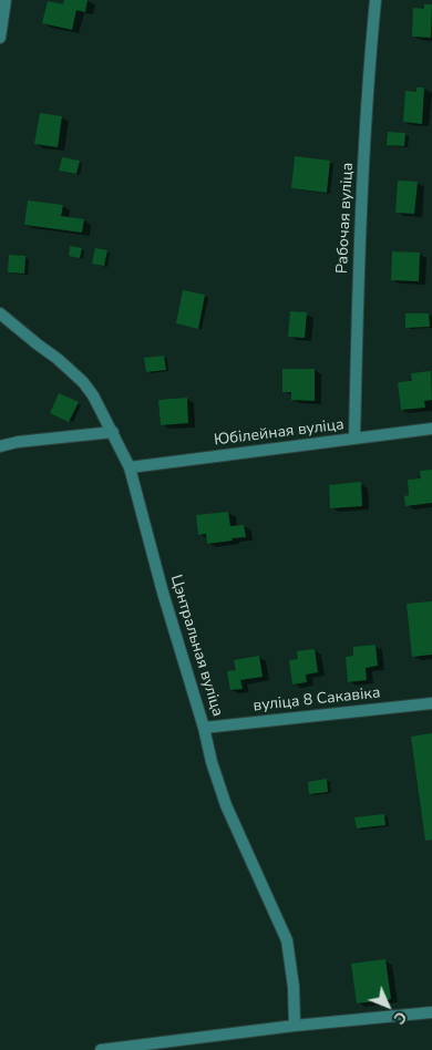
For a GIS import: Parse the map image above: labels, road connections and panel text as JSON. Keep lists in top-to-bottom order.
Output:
{
  "streets": {
    "street": [
      "Рабочая вуліца",
      "Юбілейная вуліца",
      "Цэнтральная вуліца",
      "вуліца 8 Сакавіка"
    ]
  },
  "crossings": [
    ["Рабочая вуліца", "Юбілейная вуліца"],
    ["Юбілейная вуліца", "Цэнтральная вуліца"],
    ["Цэнтральная вуліца", "вуліца 8 Сакавіка"]
  ],
  "north": "bottom right"
}
